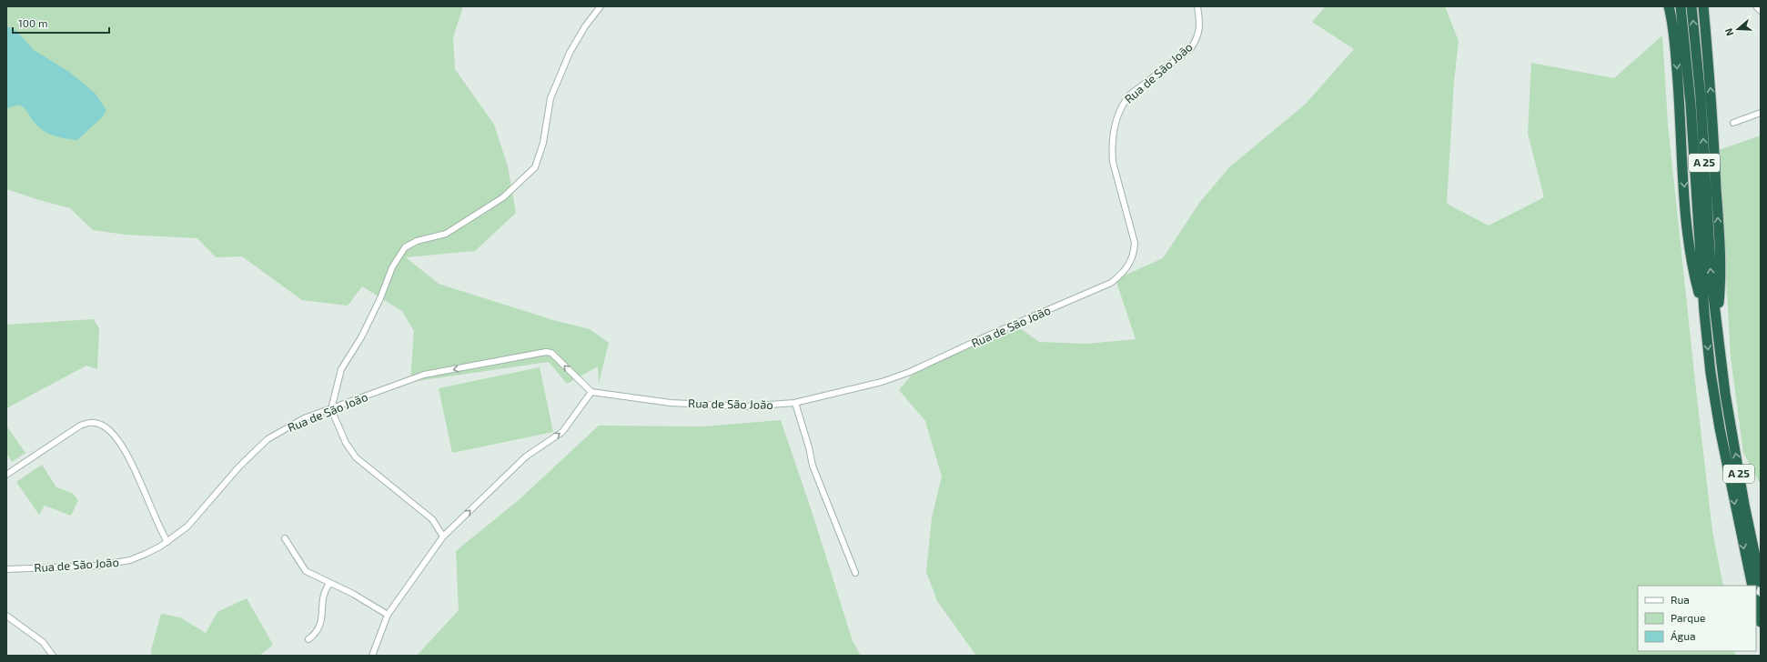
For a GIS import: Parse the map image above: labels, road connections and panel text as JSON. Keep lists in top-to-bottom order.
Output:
{
  "streets": {
    "highway": ["A 25"],
    "street": ["Rua de São João"]
  },
  "legend": ["Rua", "Parque", "Água"],
  "scale_bar": "100 m",
  "north": "left"
}
